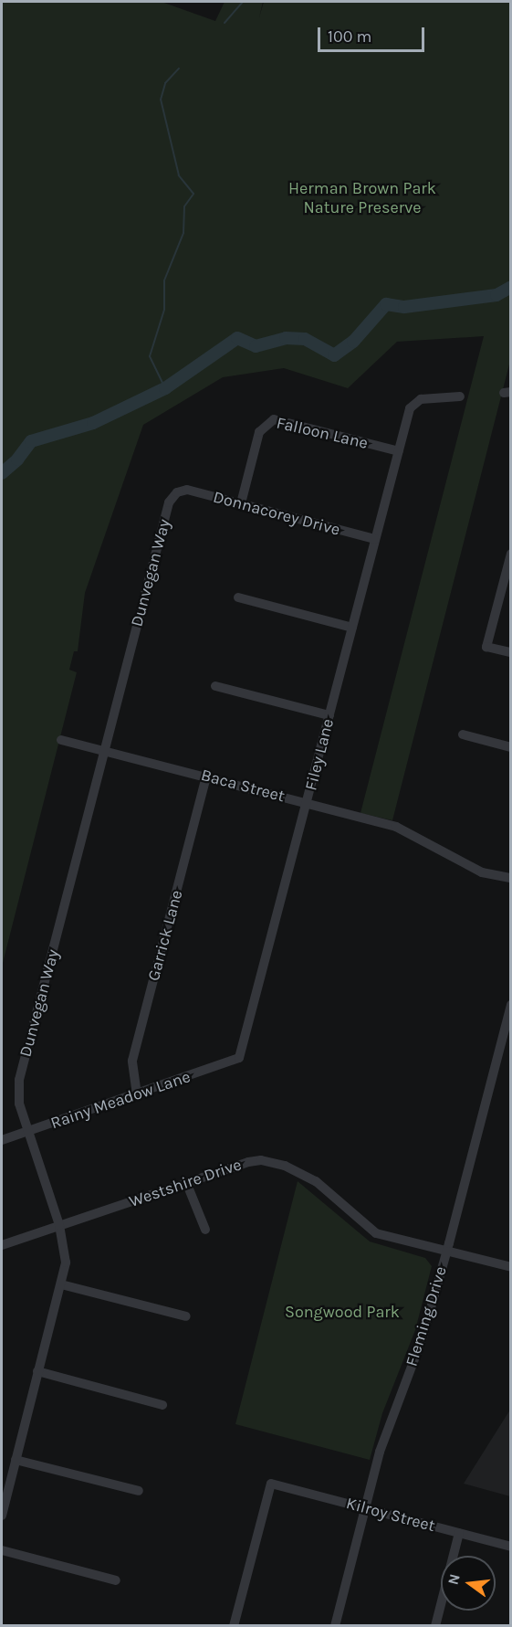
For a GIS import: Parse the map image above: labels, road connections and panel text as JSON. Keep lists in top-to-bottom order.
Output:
{
  "streets": {
    "street": [
      "Falloon Lane",
      "Donnacorey Drive",
      "Dunvegan Way",
      "Filey Lane",
      "Baca Street",
      "Garrick Lane",
      "Rainy Meadow Lane",
      "Westshire Drive",
      "Fleming Drive",
      "Kilroy Street"
    ]
  },
  "crossings": [
    ["Falloon Lane", "Donnacorey Drive"],
    ["Falloon Lane", "Filey Lane"],
    ["Donnacorey Drive", "Dunvegan Way"],
    ["Donnacorey Drive", "Filey Lane"],
    ["Dunvegan Way", "Baca Street"],
    ["Dunvegan Way", "Rainy Meadow Lane"],
    ["Dunvegan Way", "Westshire Drive"],
    ["Filey Lane", "Baca Street"],
    ["Filey Lane", "Rainy Meadow Lane"],
    ["Baca Street", "Garrick Lane"],
    ["Garrick Lane", "Rainy Meadow Lane"],
    ["Westshire Drive", "Fleming Drive"],
    ["Fleming Drive", "Kilroy Street"]
  ],
  "parks": ["Herman Brown Park Nature Preserve", "Songwood Park"],
  "scale_bar": "100 m",
  "north": "left"
}
